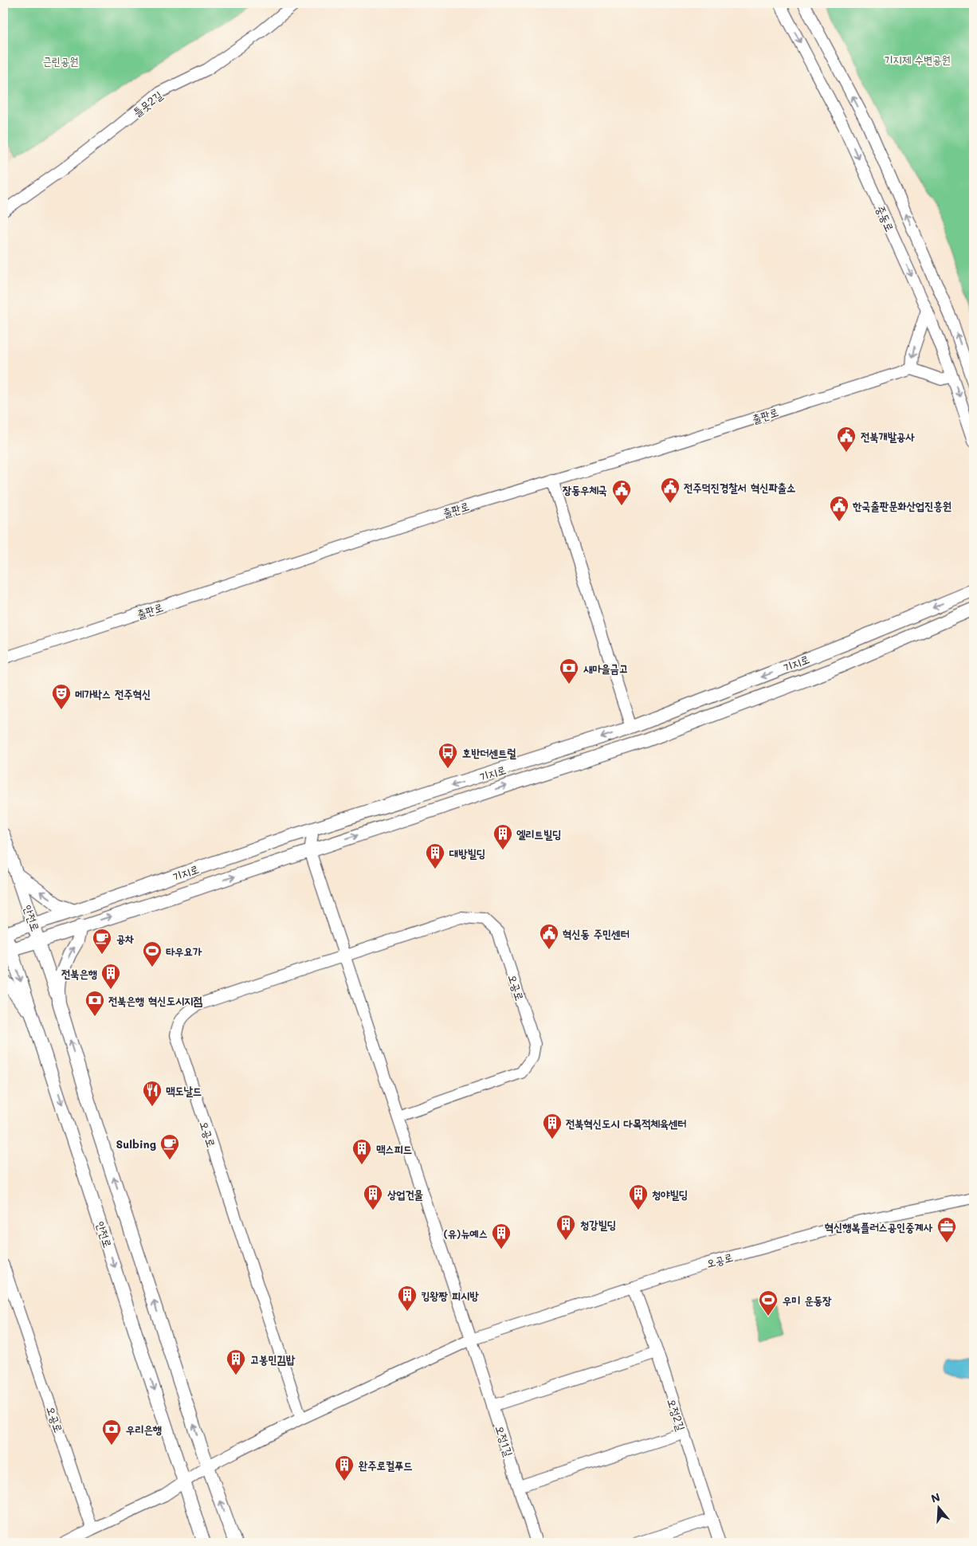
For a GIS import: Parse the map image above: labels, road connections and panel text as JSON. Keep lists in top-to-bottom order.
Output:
{
  "streets": {
    "street": [
      "틀못2길",
      "중동로",
      "출판로",
      "기지로",
      "안전로",
      "오공로",
      "오정2길",
      "오정1길"
    ]
  },
  "crossings": [
    ["기지로", "안전로"],
    ["안전로", "오공로"],
    ["오공로", "오정2길"],
    ["오공로", "오정1길"]
  ],
  "parks": ["기지제 수변공원", "근린공원"],
  "places": {
    "public building": [
      "전북개발공사",
      "전주덕진경찰서 혁신파출소",
      "장동우체국",
      "한국출판문화산업진흥원",
      "혁신동 주민센터"
    ],
    "bank": ["새마을금고", "전북은행 혁신도시지점", "우리은행"],
    "theatre": ["메가박스 전주혁신"],
    "bus stop": ["호반더센트럴"],
    "building": [
      "엘리트빌딩",
      "대방빌딩",
      "전북은행",
      "전북혁신도시 다목적체육센터",
      "맥스피드",
      "상업건물",
      "청야빌딩",
      "청강빌딩",
      "(유)뉴예스",
      "킹왕짱 피시방",
      "고봉민김밥",
      "완주로컬푸드"
    ],
    "cafe": ["공차", "Sulbing"],
    "sports": ["타우요가", "우미 운동장"],
    "restaurant": ["맥도날드"],
    "office": ["혁신행복플러스공인중계사"]
  },
  "north": "top"
}
